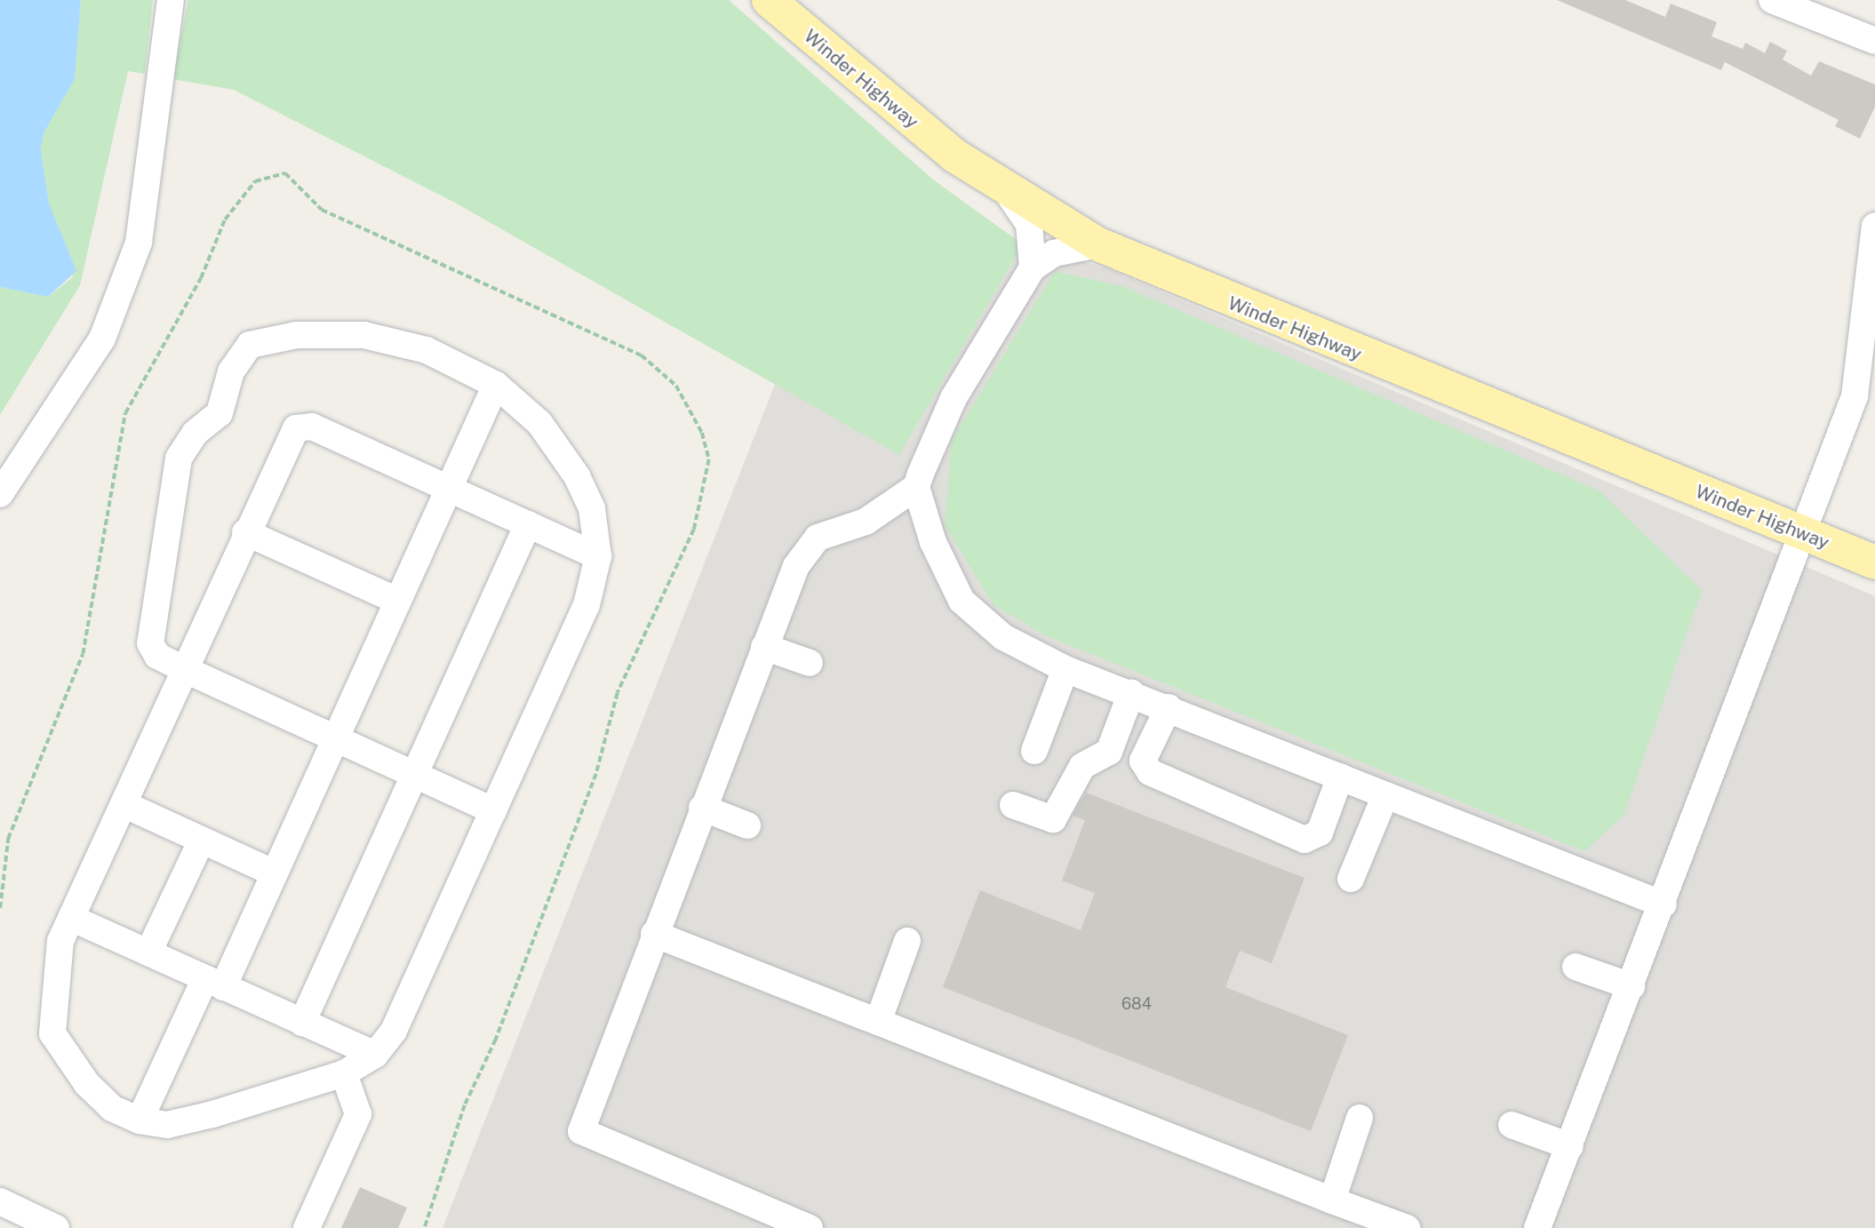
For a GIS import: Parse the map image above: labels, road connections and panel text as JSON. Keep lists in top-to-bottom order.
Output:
{
  "streets": {
    "main road": ["Winder Highway"]
  },
  "house_numbers": ["684"]
}
